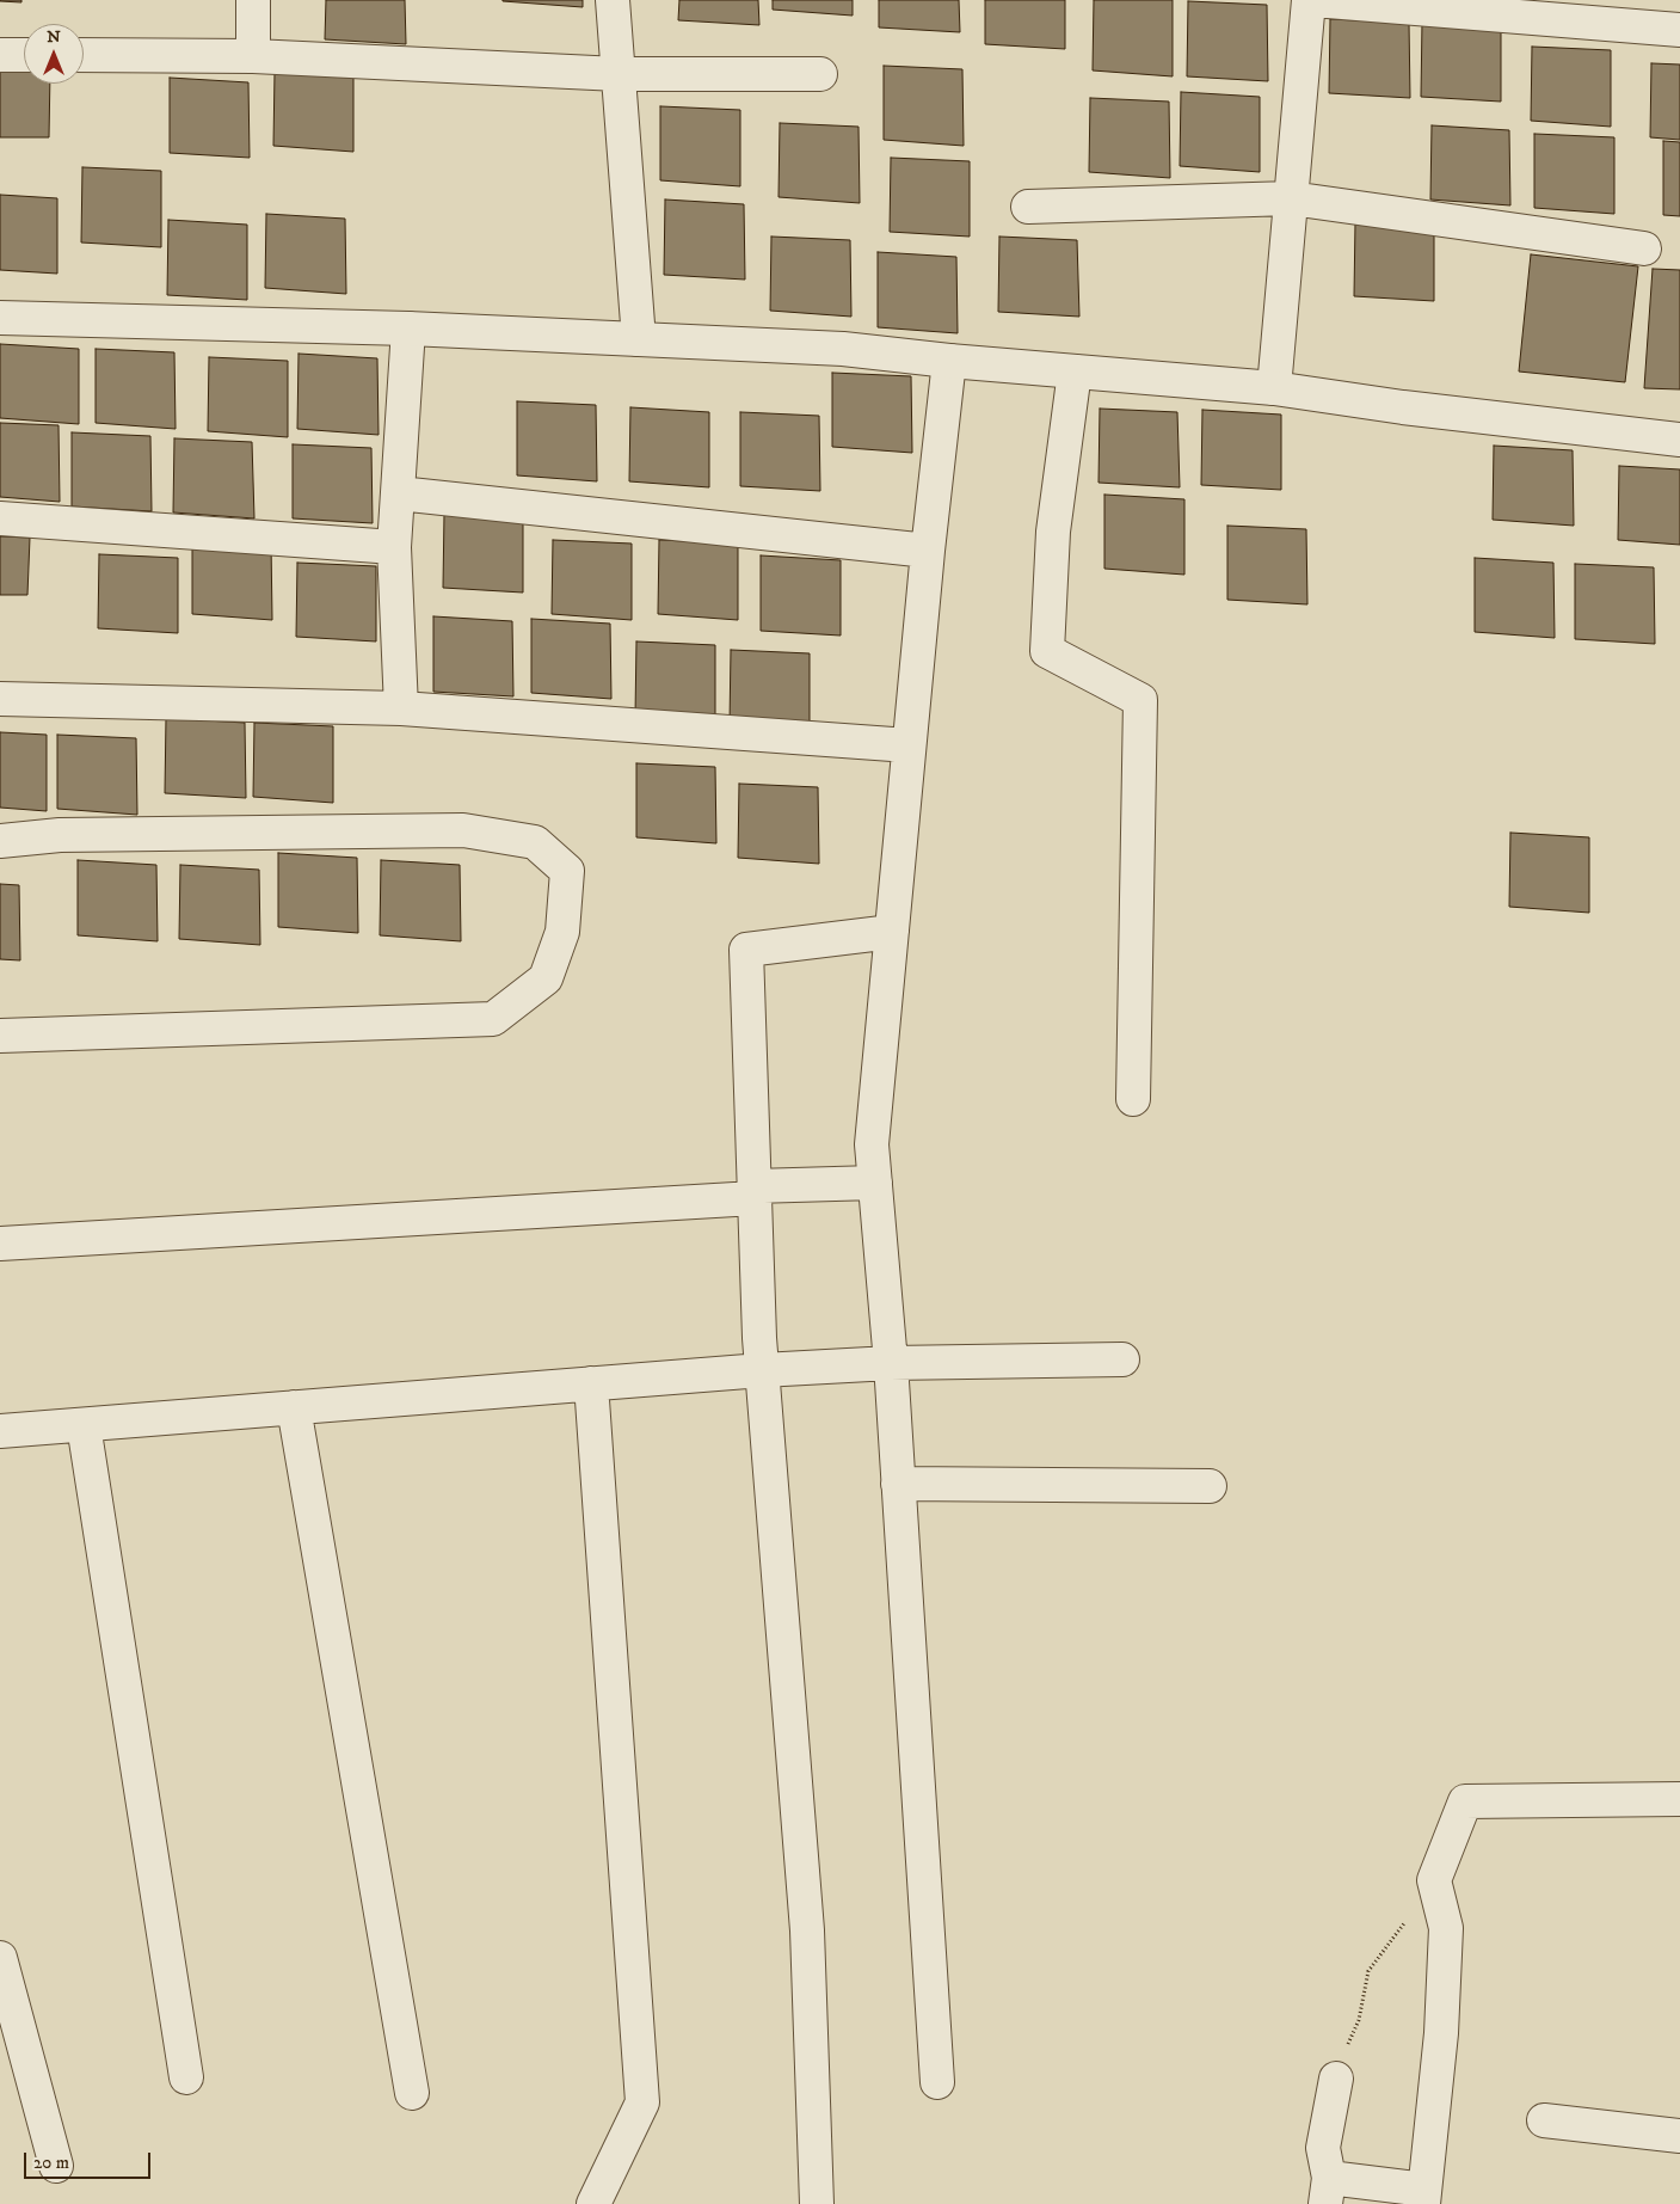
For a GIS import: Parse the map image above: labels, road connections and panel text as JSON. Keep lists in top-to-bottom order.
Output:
{
  "scale_bar": "20 m",
  "north": "top"
}
